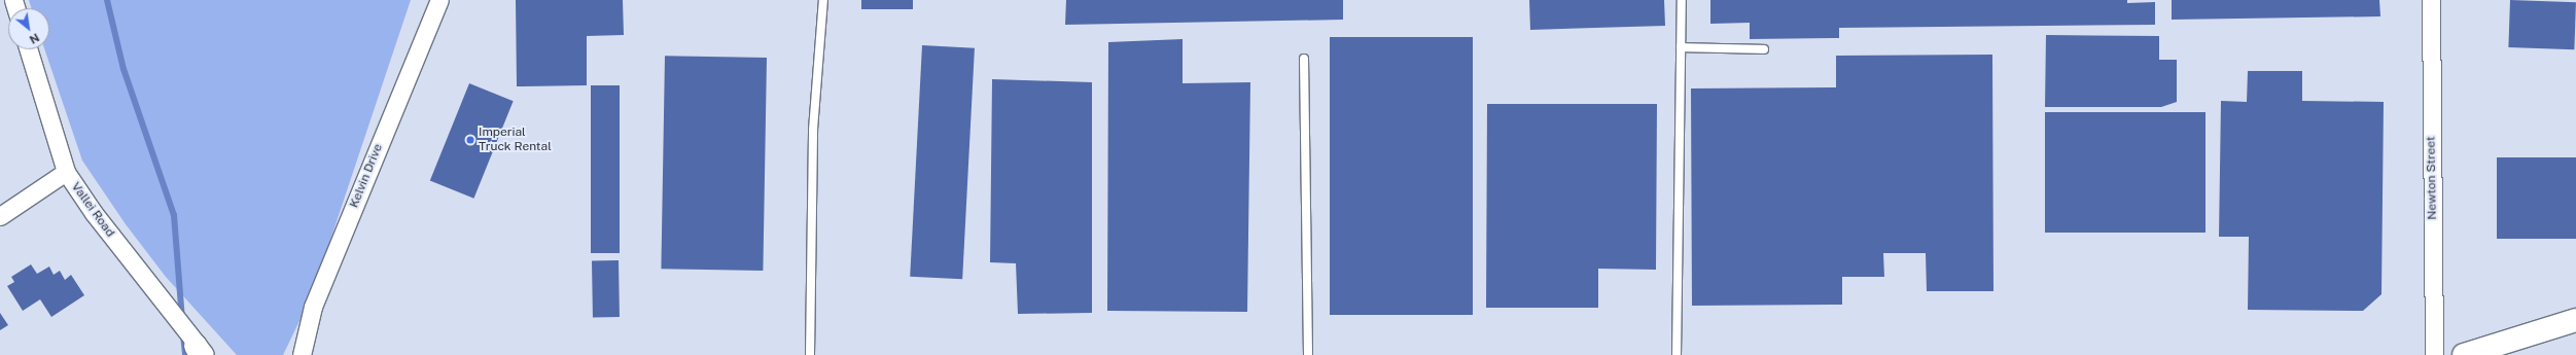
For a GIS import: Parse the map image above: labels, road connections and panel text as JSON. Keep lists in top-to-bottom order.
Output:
{
  "streets": {
    "street": ["Kelvin Drive", "Newton Street", "Vallei Road"]
  },
  "places": ["Imperial Truck Rental"],
  "north": "bottom right"
}
